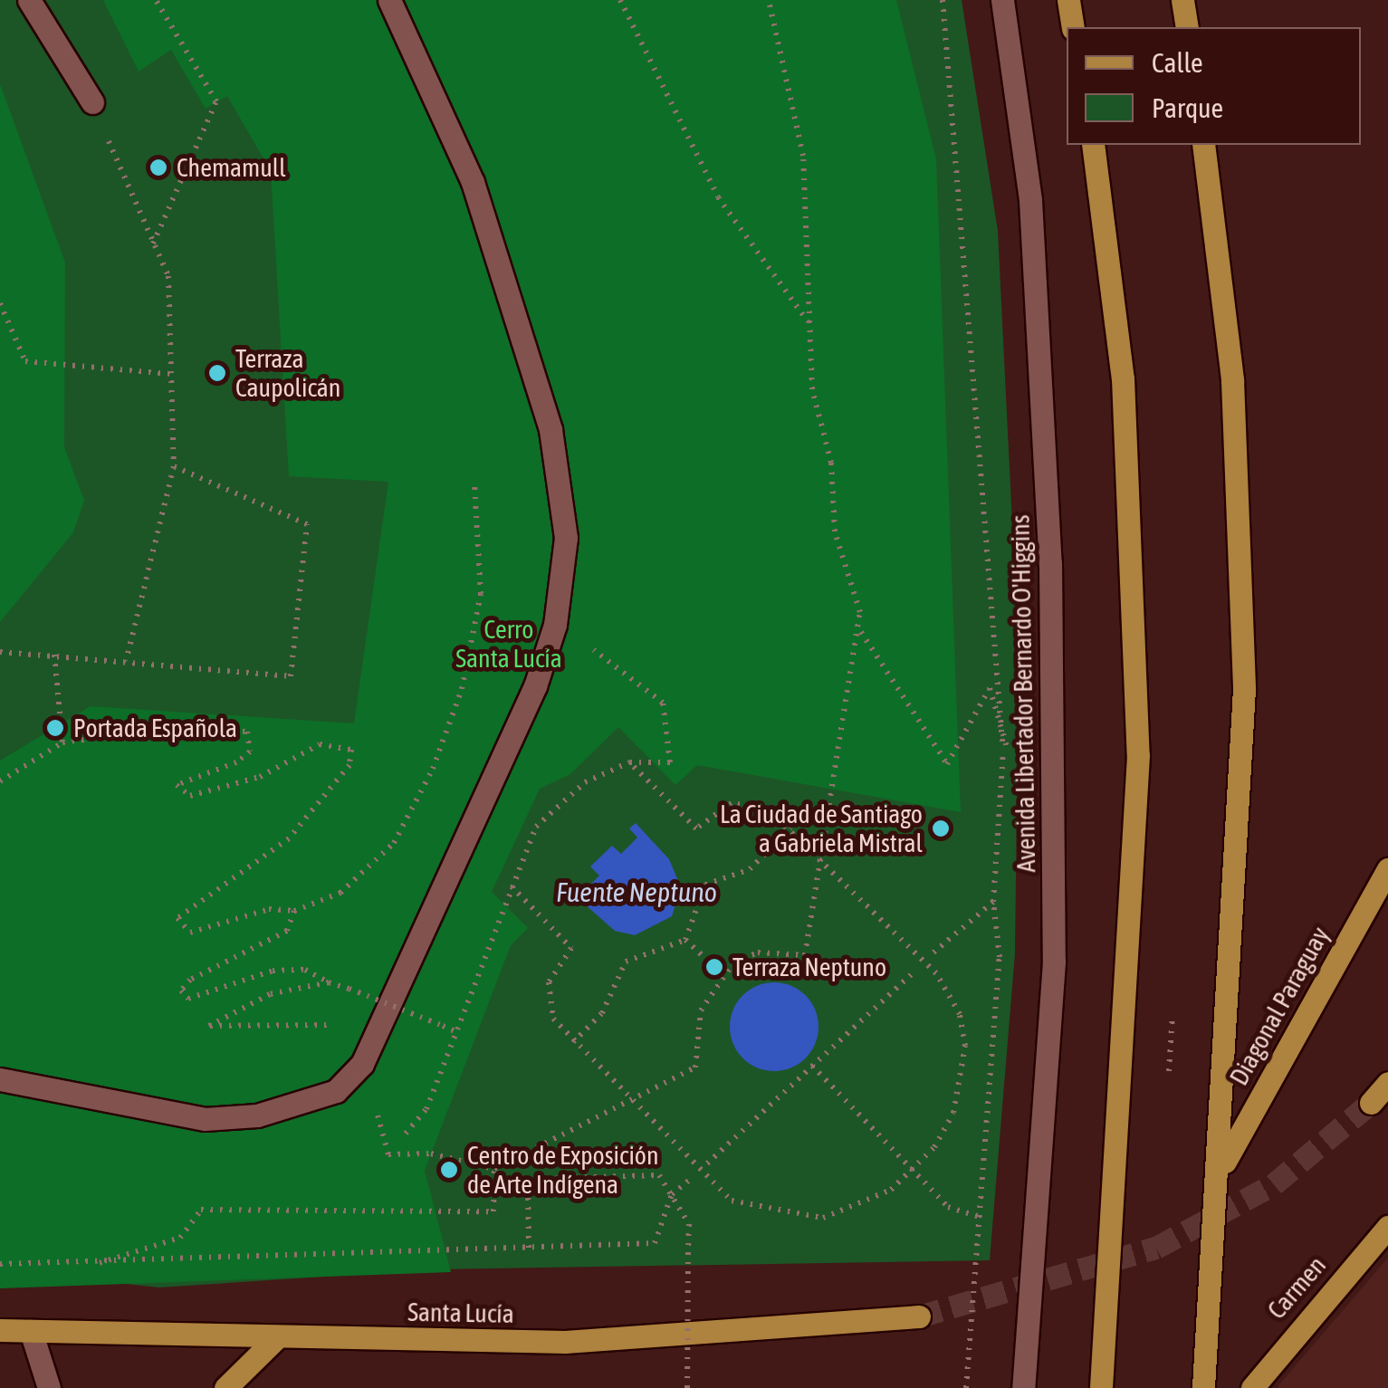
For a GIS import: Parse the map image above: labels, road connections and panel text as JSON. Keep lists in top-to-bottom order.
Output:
{
  "streets": {
    "main road": ["Diagonal Paraguay", "Carmen", "Santa Lucía"],
    "street": ["Avenida Libertador Bernardo O'Higgins"]
  },
  "water": ["Fuente Neptuno"],
  "parks": ["Cerro Santa Lucía"],
  "places": [
    "Chemamull",
    "Terraza Caupolicán",
    "Portada Española",
    "La Ciudad de Santiago a Gabriela Mistral",
    "Terraza Neptuno",
    "Centro de Exposición de Arte Indígena"
  ],
  "legend": ["Calle", "Parque"]
}
